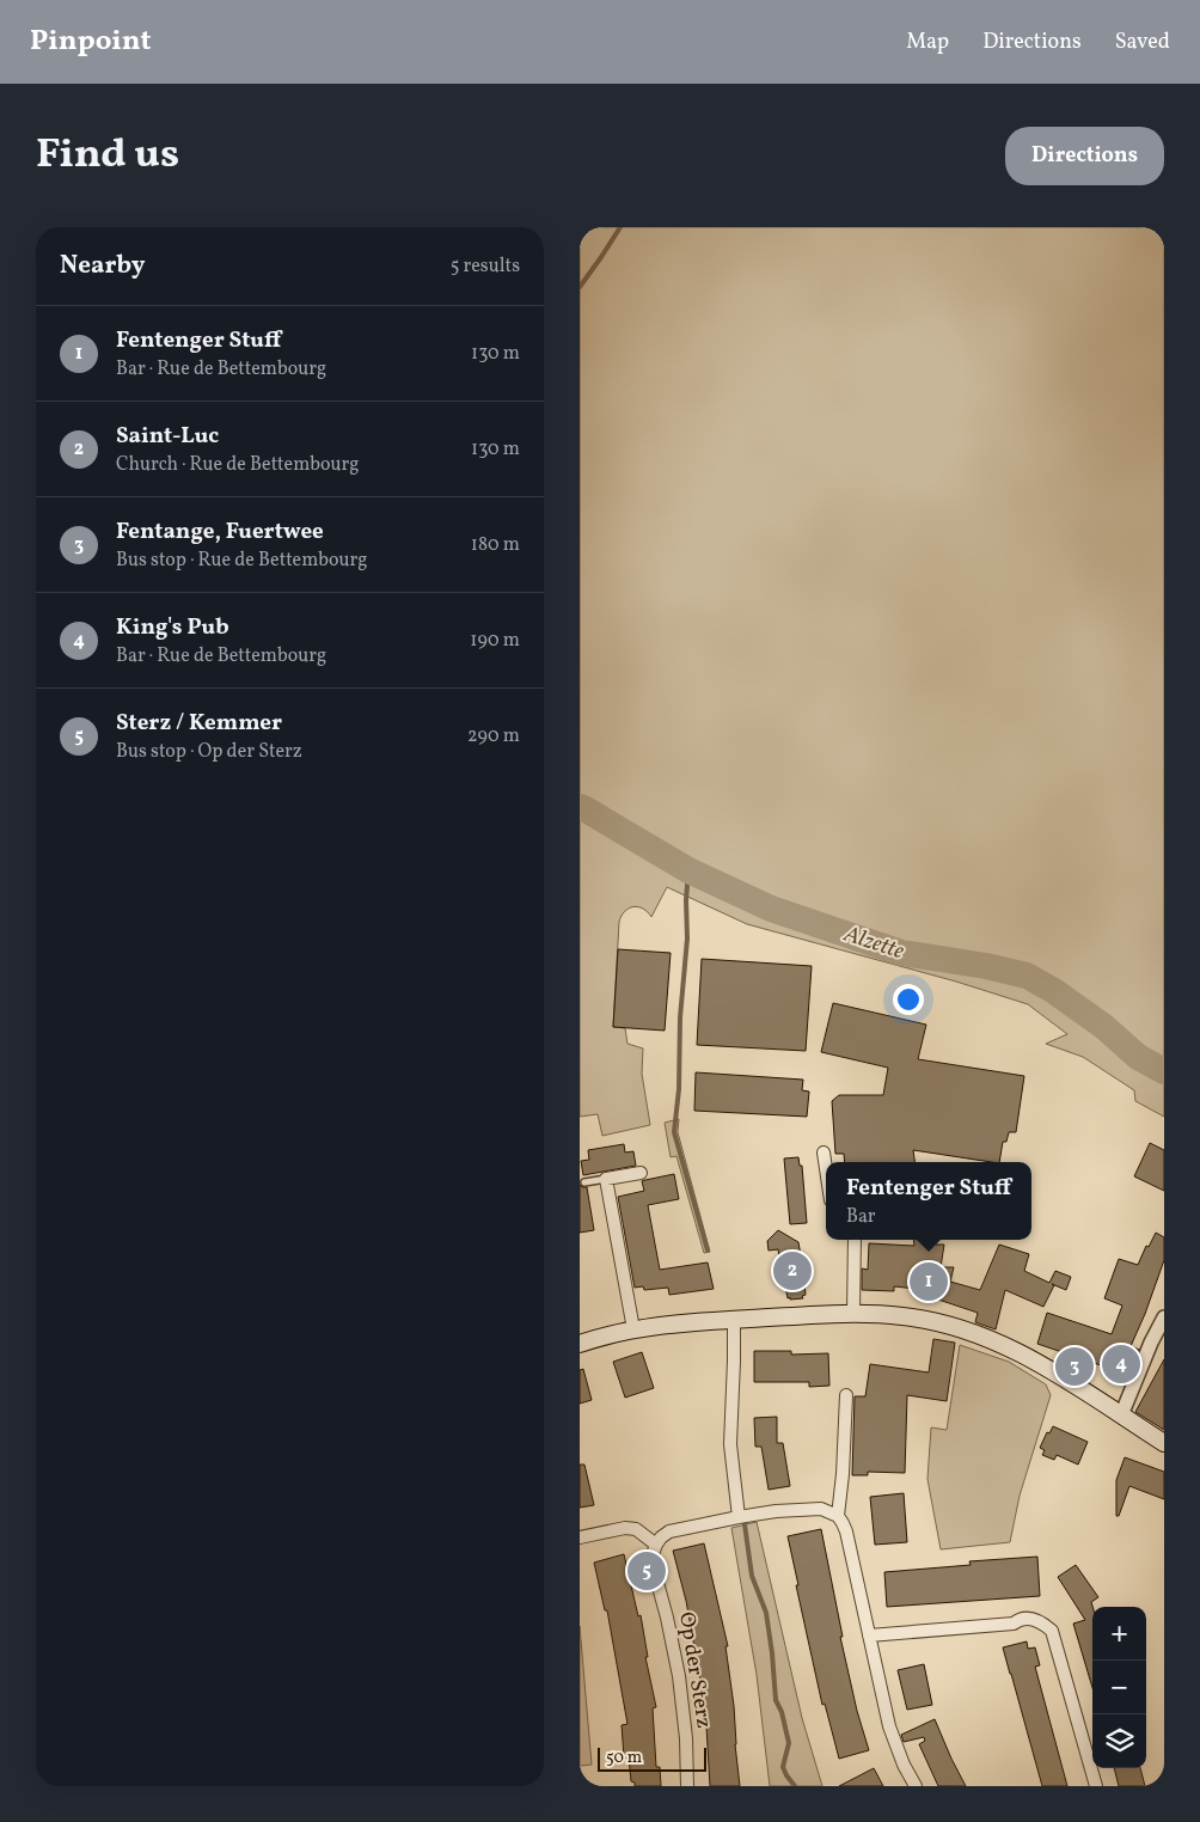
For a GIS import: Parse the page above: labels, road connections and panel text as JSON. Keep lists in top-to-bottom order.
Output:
{
  "streets": {
    "street": ["Op der Sterz"]
  },
  "water": ["Alzette"],
  "scale_bar": "50 m",
  "page": {
    "header": "Pinpoint",
    "nav": ["Map", "Directions", "Saved"],
    "title": "Find us",
    "buttons": "Directions",
    "heading": ["Nearby", "5 results"],
    "list": [
      {
        "mark": "1",
        "name": "Fentenger Stuff",
        "note": "Bar · Rue de Bettembourg",
        "value": "130 m"
      },
      {
        "mark": "2",
        "name": "Saint-Luc",
        "note": "Church · Rue de Bettembourg",
        "value": "130 m"
      },
      {
        "mark": "3",
        "name": "Fentange, Fuertwee",
        "note": "Bus stop · Rue de Bettembourg",
        "value": "180 m"
      },
      {
        "mark": "4",
        "name": "King's Pub",
        "note": "Bar · Rue de Bettembourg",
        "value": "190 m"
      },
      {
        "mark": "5",
        "name": "Sterz / Kemmer",
        "note": "Bus stop · Op der Sterz",
        "value": "290 m"
      }
    ],
    "popup": ["Fentenger Stuff", "Bar"],
    "pins": [
      "2",
      "1",
      "4",
      "3",
      "5"
    ],
    "map_buttons": ["+", "−"],
    "scale": "50 m"
  }
}
